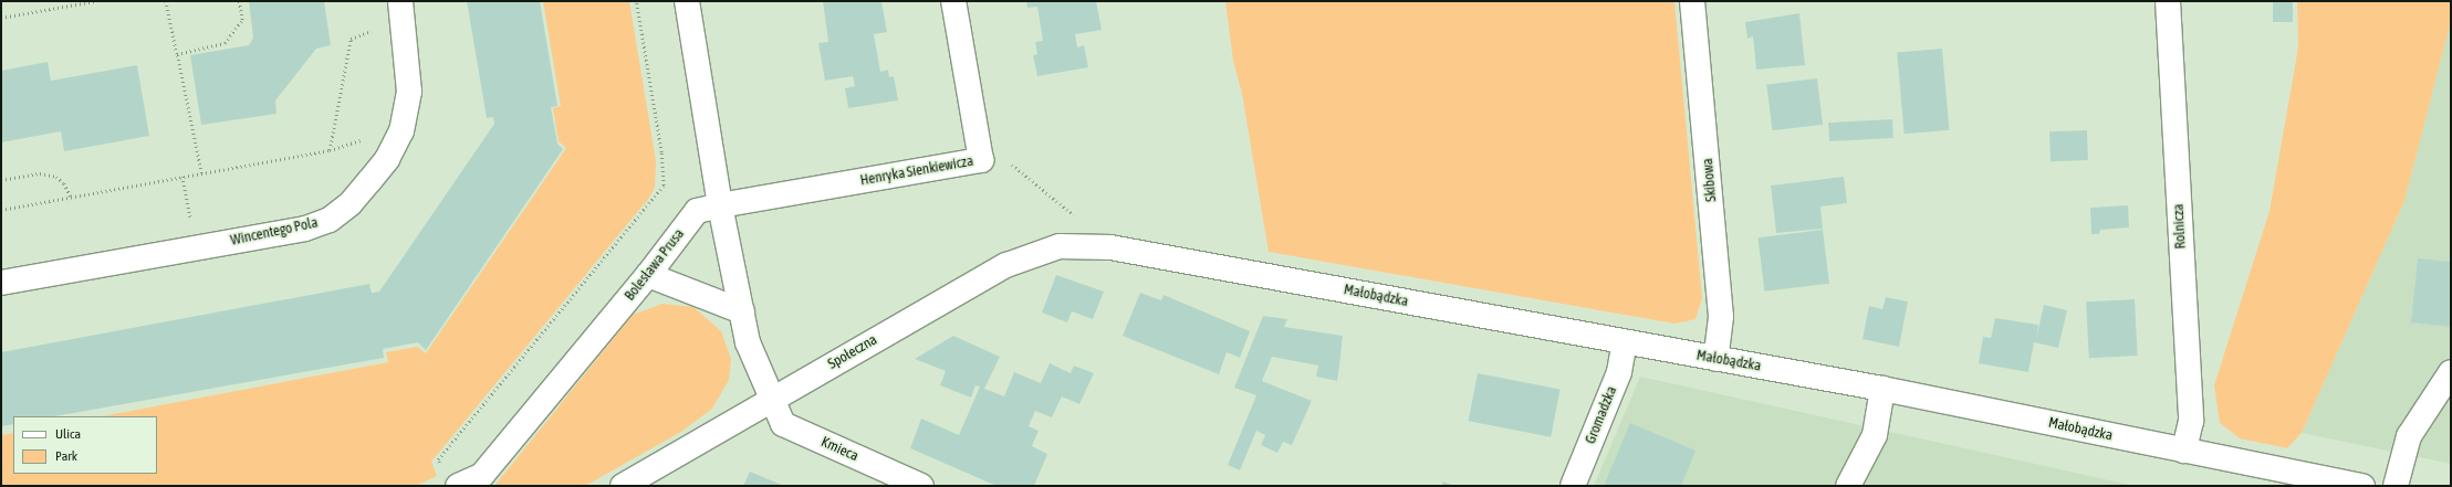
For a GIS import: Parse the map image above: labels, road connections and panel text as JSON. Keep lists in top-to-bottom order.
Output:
{
  "streets": {
    "street": [
      "Henryka Sienkiewicza",
      "Skibowa",
      "Rolnicza",
      "Wincentego Pola",
      "Bolesława Prusa",
      "Małobądzka",
      "Społeczna",
      "Gromadzka",
      "Kmieca"
    ]
  },
  "crossings": [
    ["Henryka Sienkiewicza", "Bolesława Prusa"],
    ["Henryka Sienkiewicza", "Kmieca"],
    ["Skibowa", "Małobądzka"],
    ["Rolnicza", "Małobądzka"],
    ["Bolesława Prusa", "Kmieca"],
    ["Małobądzka", "Społeczna"],
    ["Małobądzka", "Gromadzka"],
    ["Społeczna", "Kmieca"]
  ],
  "legend": ["Ulica", "Park"]
}
